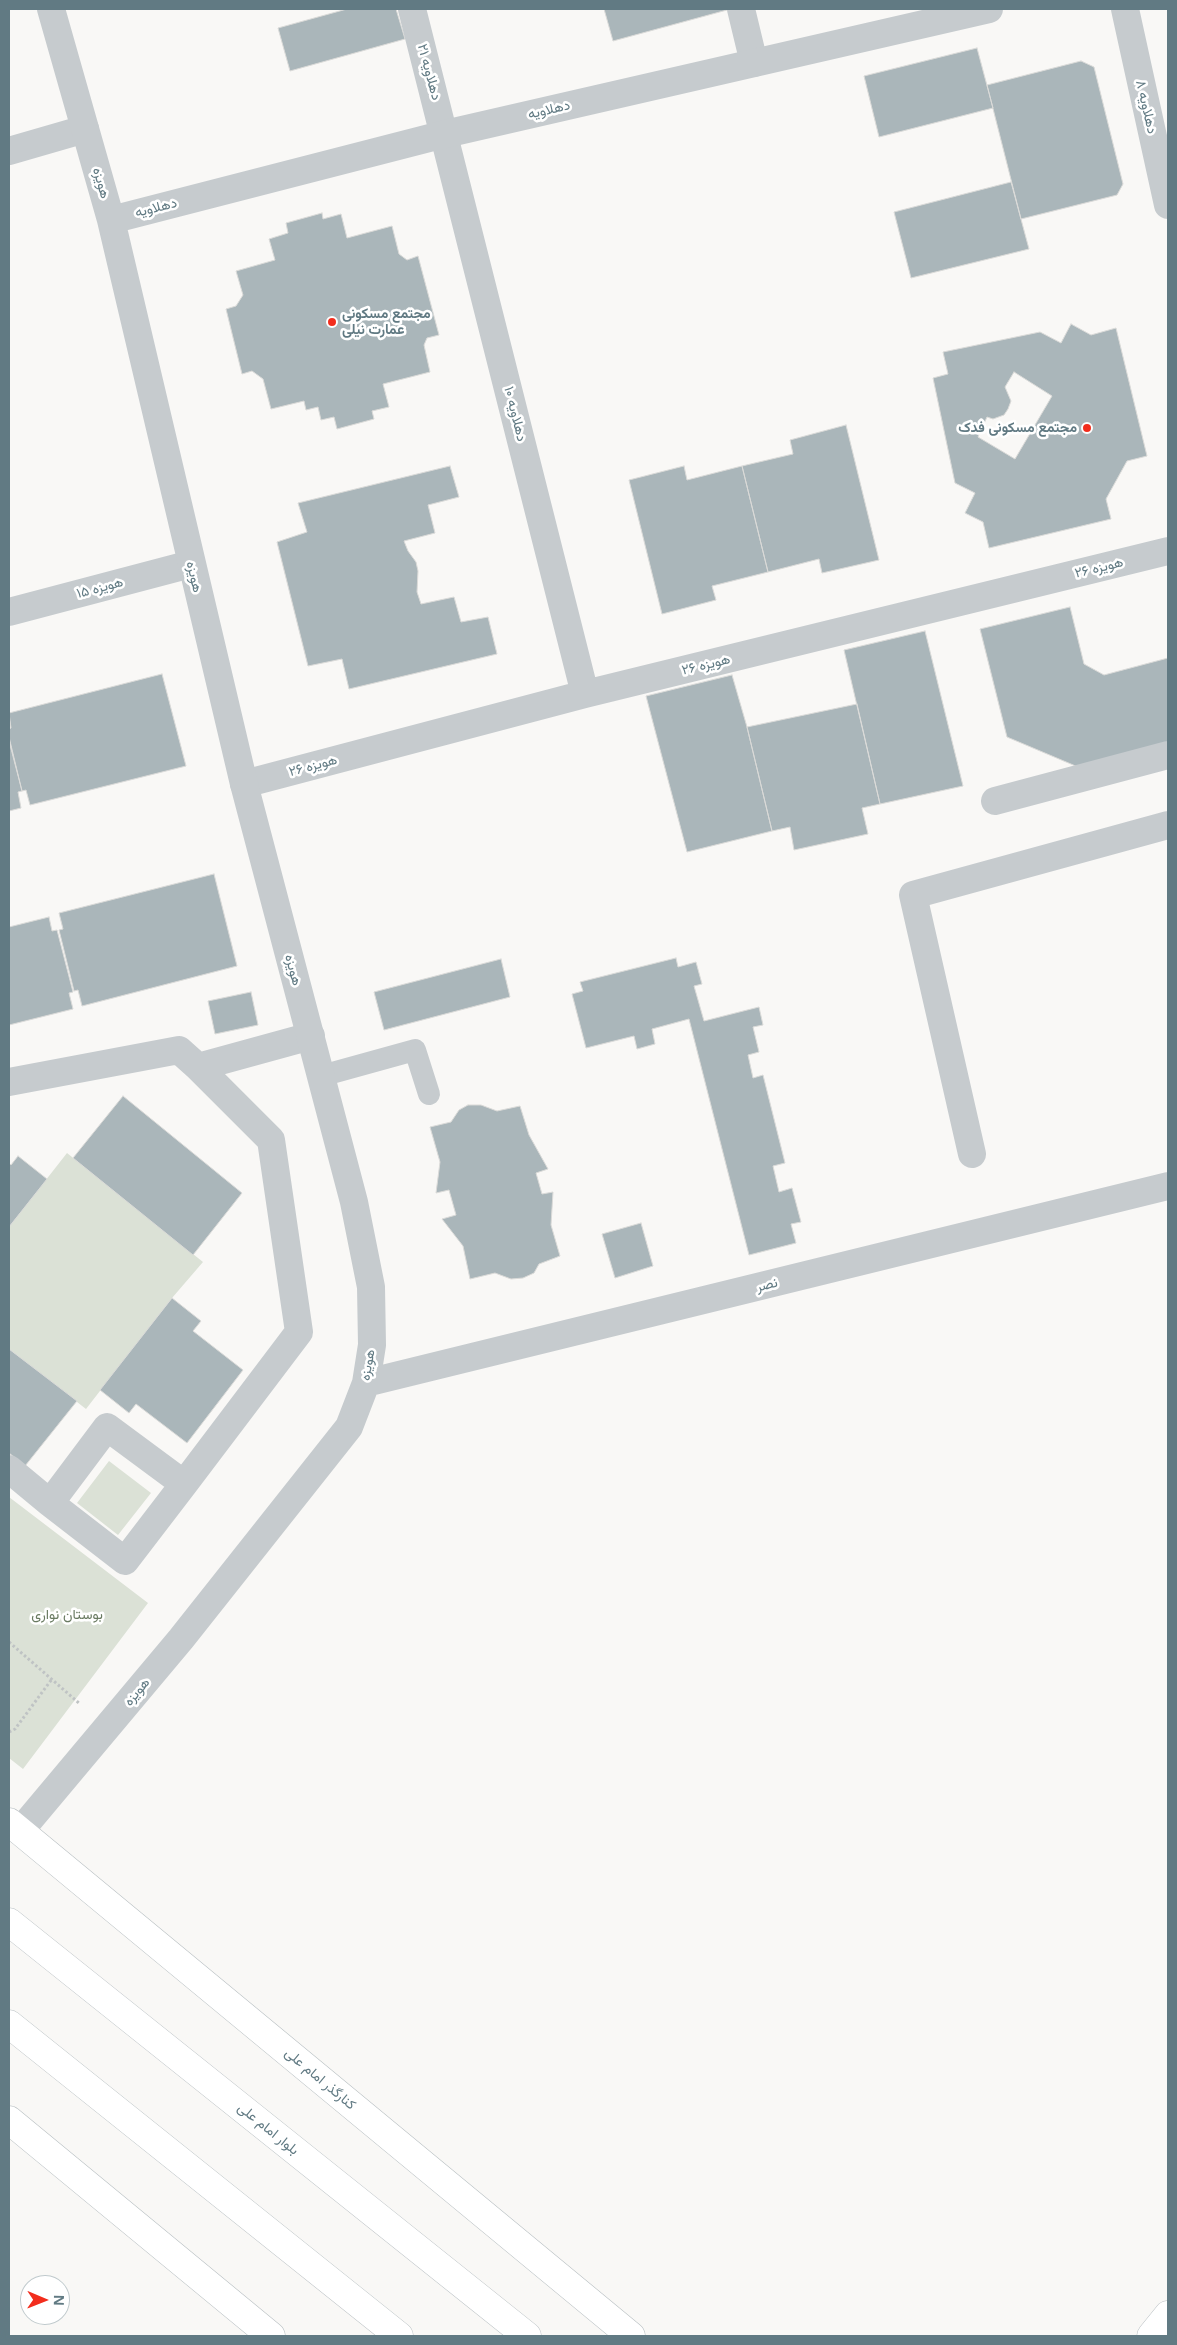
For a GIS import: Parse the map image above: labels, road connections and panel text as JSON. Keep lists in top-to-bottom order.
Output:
{
  "streets": {
    "main road": ["کنارگذر امام علی", "بلوار امام علی"],
    "street": [
      "دهلاویه ۲۱",
      "دهلاویه ۸",
      "دهلاویه",
      "هویزه",
      "دهلاویه ۱۰",
      "هویزه ۲۶",
      "هویزه ۱۵",
      "نصر"
    ]
  },
  "crossings": [
    ["دهلاویه ۲۱", "دهلاویه"],
    ["دهلاویه ۲۱", "دهلاویه ۱۰"],
    ["دهلاویه", "هویزه"],
    ["دهلاویه", "دهلاویه ۱۰"],
    ["هویزه", "هویزه ۲۶"],
    ["هویزه", "هویزه ۱۵"],
    ["هویزه", "نصر"],
    ["هویزه", "کنارگذر امام علی"],
    ["دهلاویه ۱۰", "هویزه ۲۶"]
  ],
  "parks": ["بوستان نواری"],
  "places": ["مجتمع مسکونی عمارت نیلی", "مجتمع مسکونی فدک"],
  "north": "right"
}
